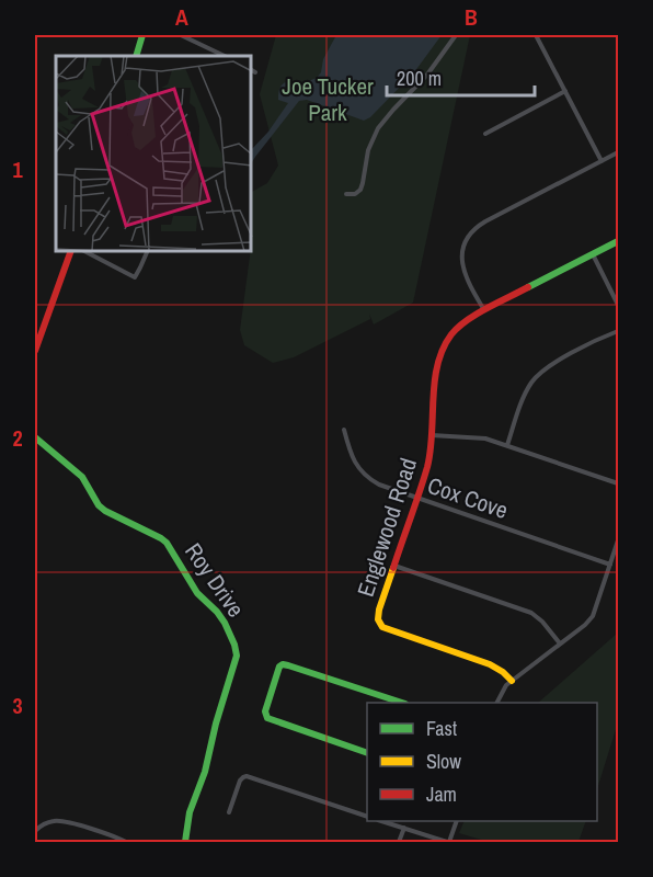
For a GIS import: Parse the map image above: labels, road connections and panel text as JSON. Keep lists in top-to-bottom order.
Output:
{
  "streets": {
    "street": ["Cox Cove", "Englewood Road", "Roy Drive"]
  },
  "crossings": [
    ["Cox Cove", "Englewood Road"]
  ],
  "parks": ["Joe Tucker Park"],
  "legend": ["Fast", "Slow", "Jam"],
  "scale_bar": "200 m",
  "grid": {
    "columns": ["A", "B"],
    "rows": ["1", "2", "3"]
  }
}
